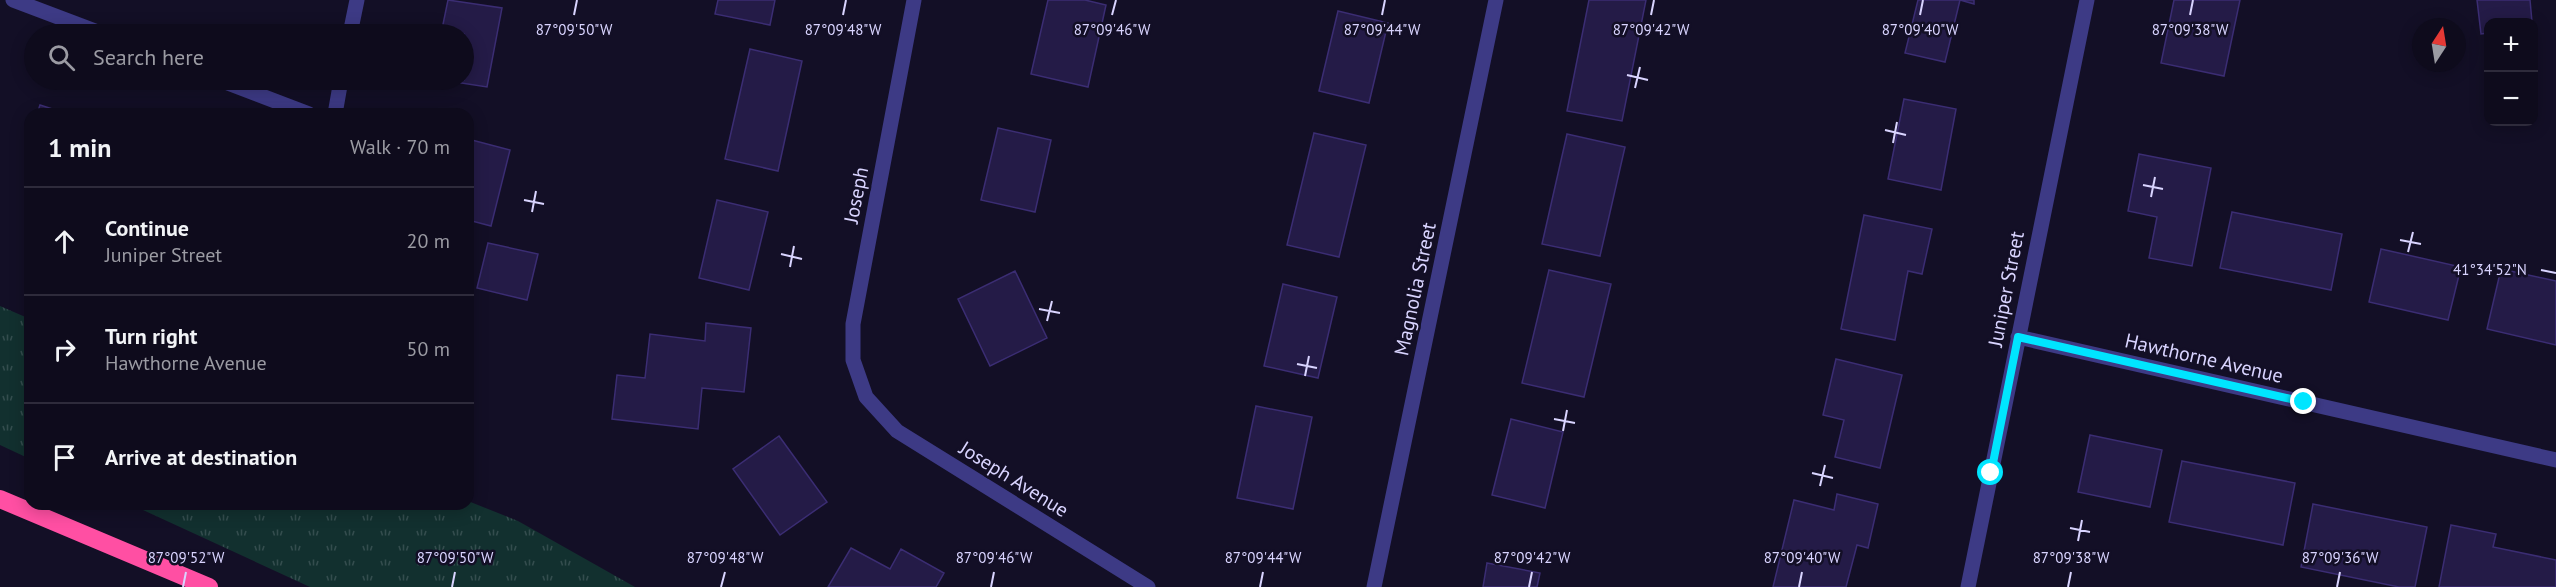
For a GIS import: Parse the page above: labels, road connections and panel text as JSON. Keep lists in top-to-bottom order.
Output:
{
  "streets": {
    "street": [
      "Joseph",
      "Magnolia Street",
      "Juniper Street",
      "Hawthorne Avenue",
      "Joseph Avenue"
    ]
  },
  "crossings": [
    ["Joseph", "Joseph Avenue"],
    ["Juniper Street", "Hawthorne Avenue"]
  ],
  "north": "top",
  "page": {
    "map_buttons": ["+", "−"],
    "search": "Search here",
    "heading": ["1 min", "Walk · 70 m"],
    "list": [
      ["Continue", "Juniper Street", "20 m"],
      ["Turn right", "Hawthorne Avenue", "50 m"],
      "Arrive at destination"
    ]
  },
  "coordinates": [
    "87°09'50\"W",
    "87°09'48\"W",
    "87°09'46\"W",
    "87°09'44\"W",
    "87°09'42\"W",
    "87°09'40\"W",
    "87°09'38\"W",
    "41°34'52\"N",
    "87°09'52\"W",
    "87°09'36\"W"
  ]
}
